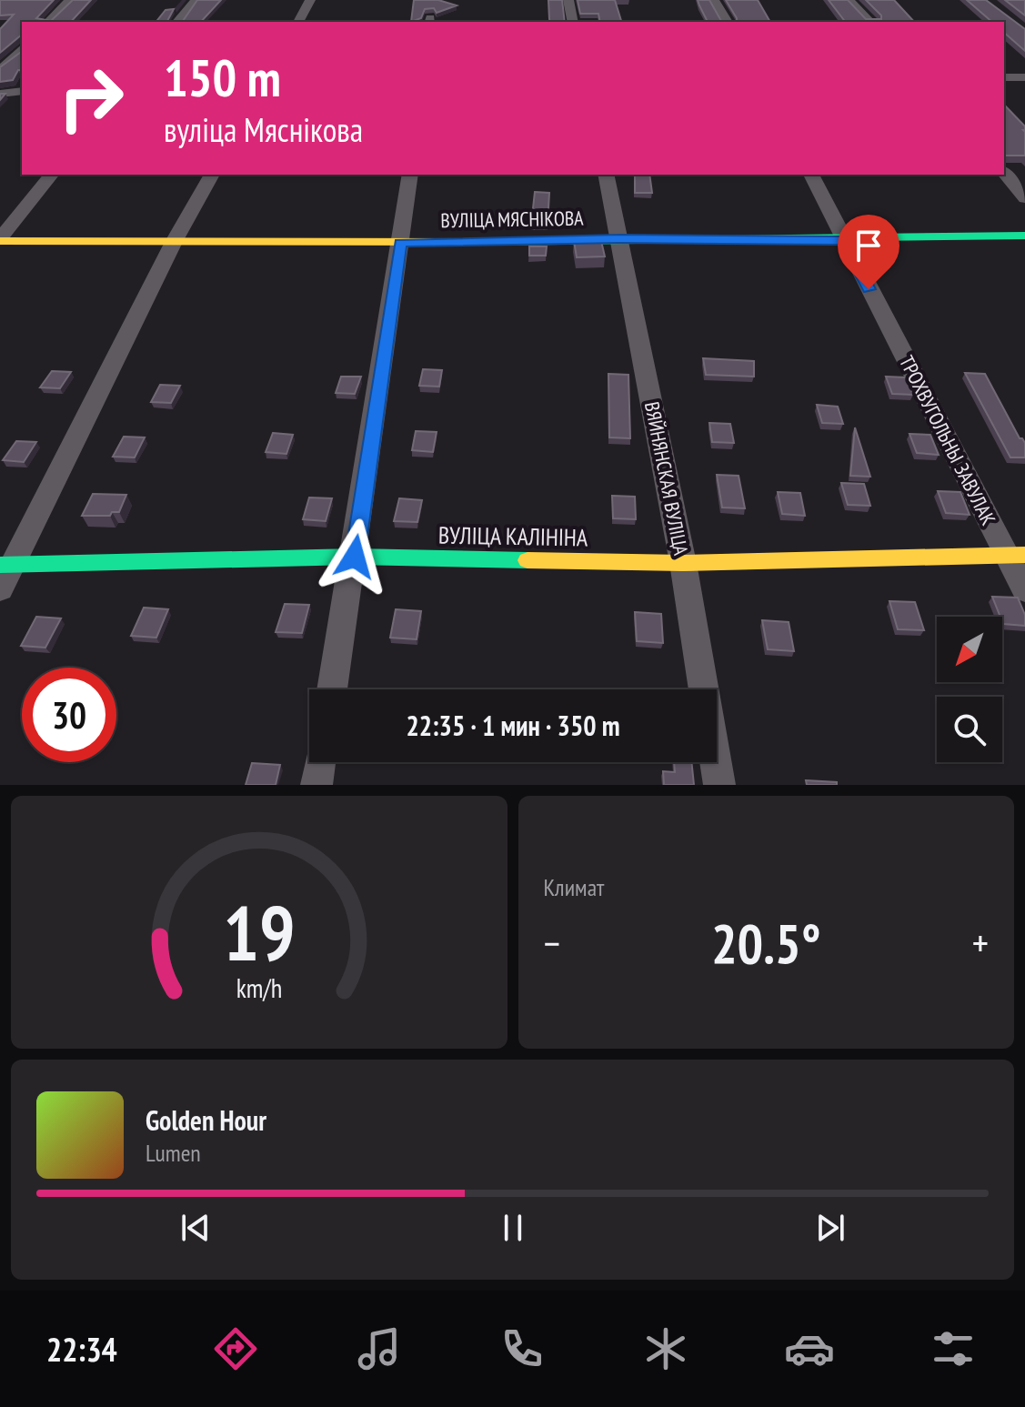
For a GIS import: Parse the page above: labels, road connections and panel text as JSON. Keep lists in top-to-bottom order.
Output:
{
  "streets": {
    "street": [
      "ВУЛІЦА МЯСНІКОВА",
      "ТРОХВУГОЛЬНЫ ЗАВУЛАК",
      "ВЯЙНЯНСКАЯ ВУЛІЦА",
      "ВУЛІЦА КАЛІНІНА"
    ]
  },
  "crossings": [
    ["ВУЛІЦА МЯСНІКОВА", "ТРОХВУГОЛЬНЫ ЗАВУЛАК"],
    ["ВУЛІЦА МЯСНІКОВА", "ВЯЙНЯНСКАЯ ВУЛІЦА"],
    ["ТРОХВУГОЛЬНЫ ЗАВУЛАК", "ВУЛІЦА КАЛІНІНА"],
    ["ВЯЙНЯНСКАЯ ВУЛІЦА", "ВУЛІЦА КАЛІНІНА"]
  ],
  "north": "bottom left",
  "page": {
    "turn": ["150 m", "вуліца Мяснікова"],
    "limit": "30",
    "trip": "22:35 · 1 мин · 350 m",
    "tile": "Климат",
    "heat": ["−", "20.5°", "+"],
    "song": ["Golden Hour", "Lumen"],
    "tabs": "22:34",
    "gauge": ["19", "km/h"]
  }
}
